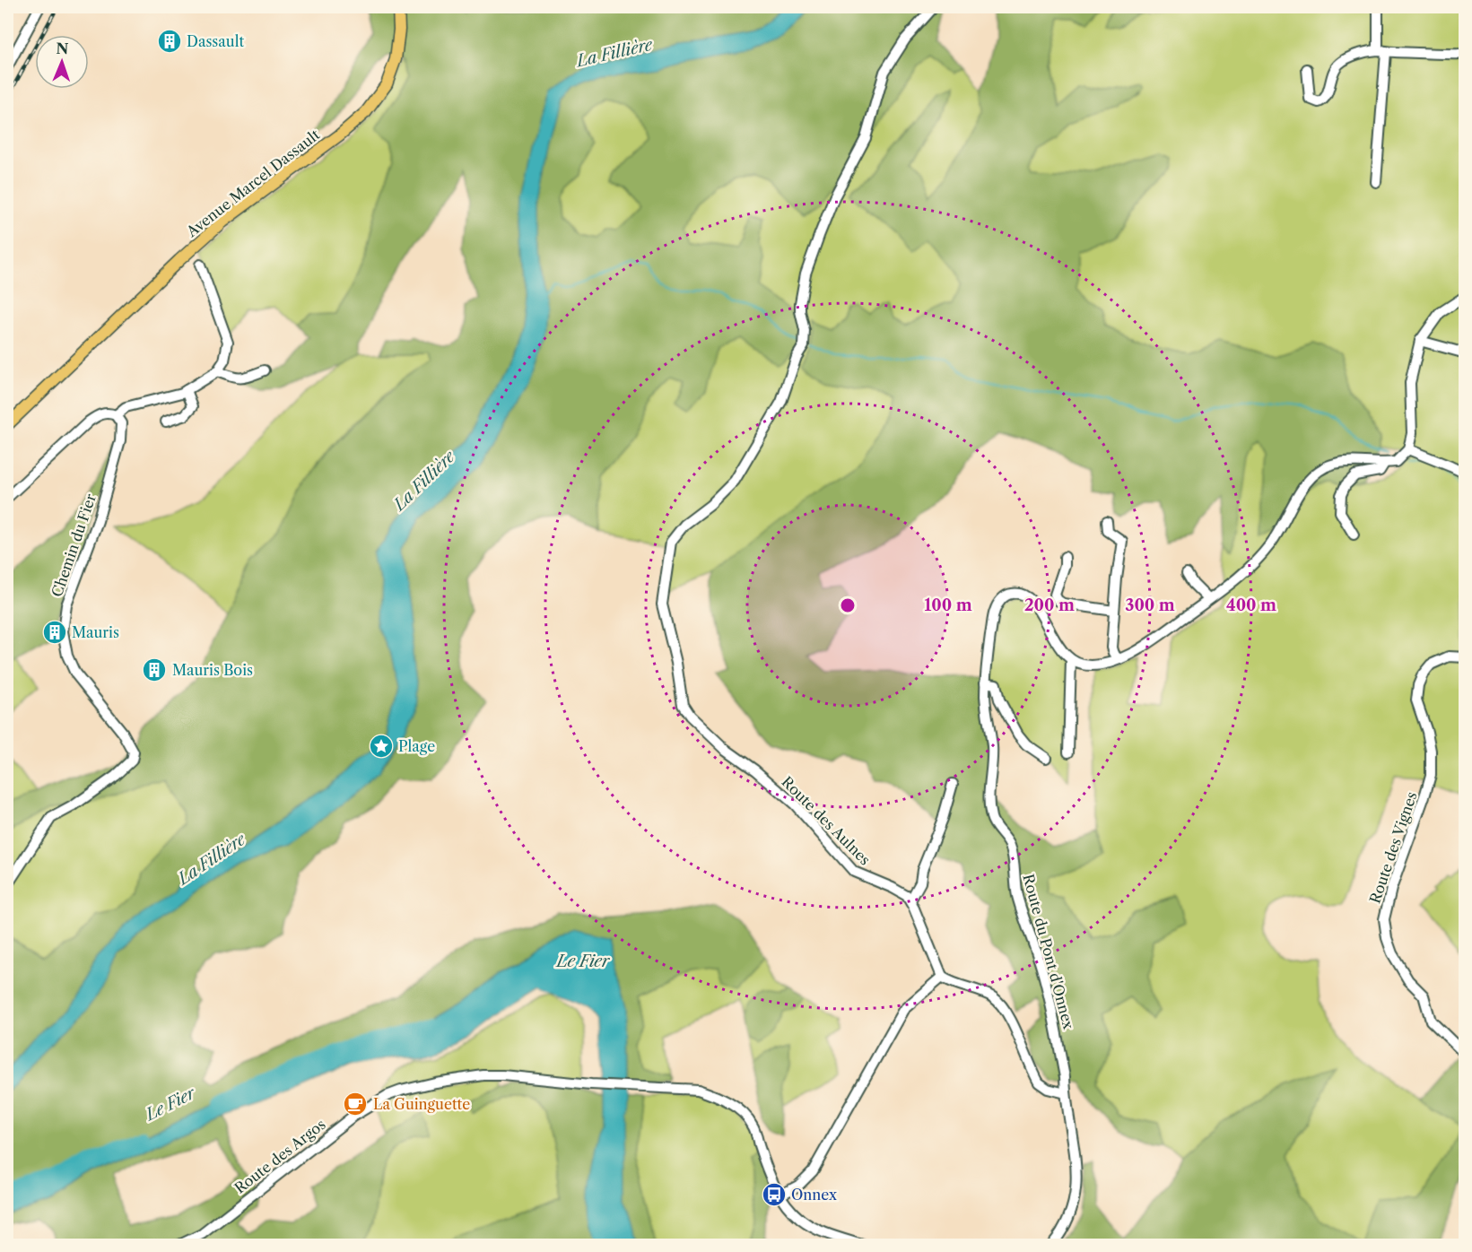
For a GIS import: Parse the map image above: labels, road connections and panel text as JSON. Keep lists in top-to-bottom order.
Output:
{
  "streets": {
    "main road": ["Avenue Marcel Dassault"],
    "street": [
      "Chemin du Fier",
      "Route des Aulnes",
      "Route des Vignes",
      "Route du Pont d'Onnex",
      "Route des Argos"
    ]
  },
  "water": ["La Fillière", "Le Fier"],
  "places": {
    "building": ["Dassault", "Mauris", "Mauris Bois"],
    "place": ["Plage"],
    "cafe": ["La Guinguette"],
    "bus stop": ["Onnex"]
  },
  "north": "top",
  "rings": [
    "100 m",
    "200 m",
    "300 m",
    "400 m"
  ]
}
